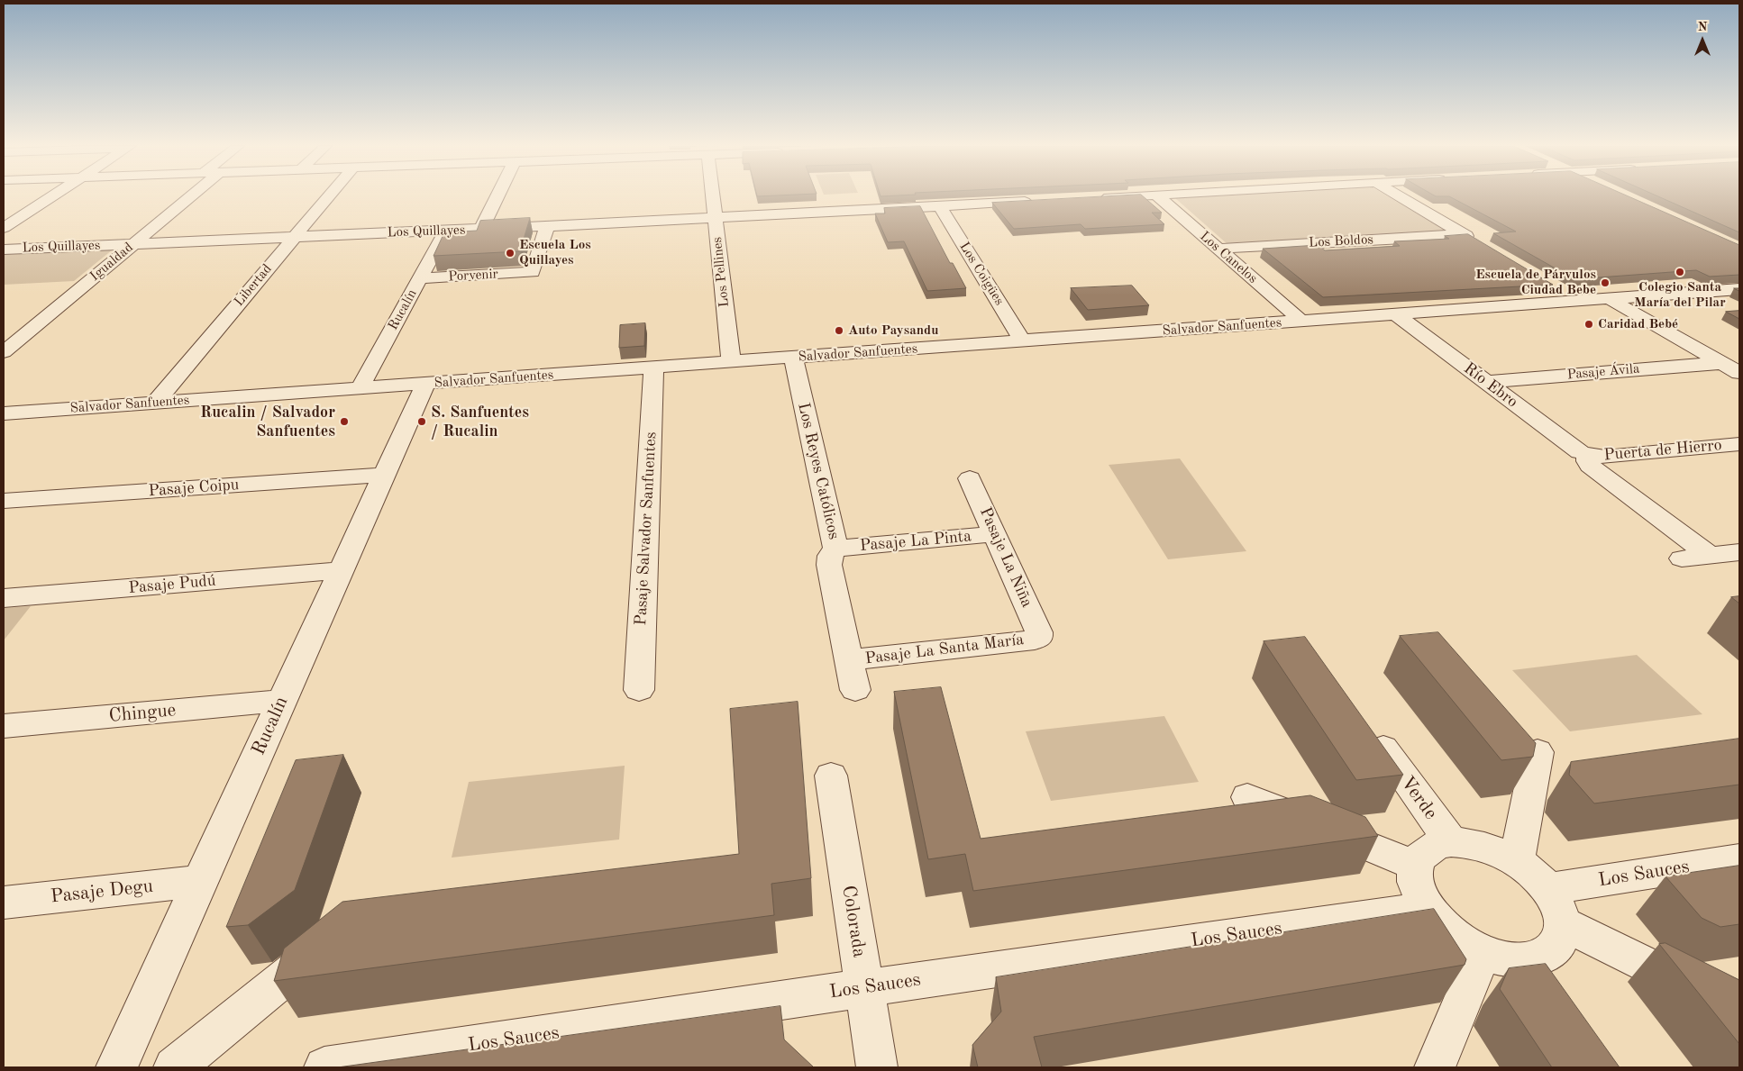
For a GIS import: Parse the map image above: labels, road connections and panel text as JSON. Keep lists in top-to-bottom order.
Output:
{
  "streets": {
    "street": [
      "Los Quillayes",
      "Los Boldos",
      "Los Canelos",
      "Igualdad",
      "Los Pellines",
      "Los Coigües",
      "Porvenir",
      "Libertad",
      "Rucalín",
      "Salvador Sanfuentes",
      "Pasaje Ávila",
      "Río Ebro",
      "Puerta de Hierro",
      "Los Reyes Católicos",
      "Pasaje Coipu",
      "Pasaje Salvador Sanfuentes",
      "Pasaje La Pinta",
      "Pasaje La Niña",
      "Pasaje Pudú",
      "Pasaje La Santa María",
      "Chingue",
      "Verde",
      "Los Sauces",
      "Pasaje Degu",
      "Colorada"
    ]
  },
  "crossings": [
    ["Los Quillayes", "Igualdad"],
    ["Los Quillayes", "Los Pellines"],
    ["Los Quillayes", "Los Coigües"],
    ["Los Quillayes", "Porvenir"],
    ["Los Quillayes", "Libertad"],
    ["Los Quillayes", "Rucalín"],
    ["Los Boldos", "Los Canelos"],
    ["Los Canelos", "Salvador Sanfuentes"],
    ["Los Pellines", "Salvador Sanfuentes"],
    ["Los Coigües", "Salvador Sanfuentes"],
    ["Porvenir", "Rucalín"],
    ["Libertad", "Salvador Sanfuentes"],
    ["Rucalín", "Salvador Sanfuentes"],
    ["Rucalín", "Pasaje Coipu"],
    ["Rucalín", "Pasaje Pudú"],
    ["Rucalín", "Chingue"],
    ["Rucalín", "Pasaje Degu"],
    ["Salvador Sanfuentes", "Río Ebro"],
    ["Salvador Sanfuentes", "Los Reyes Católicos"],
    ["Salvador Sanfuentes", "Pasaje Salvador Sanfuentes"],
    ["Pasaje Ávila", "Río Ebro"],
    ["Río Ebro", "Puerta de Hierro"],
    ["Los Reyes Católicos", "Pasaje La Pinta"],
    ["Los Reyes Católicos", "Pasaje La Santa María"],
    ["Pasaje La Pinta", "Pasaje La Niña"],
    ["Pasaje La Niña", "Pasaje La Santa María"],
    ["Los Sauces", "Colorada"]
  ],
  "places": [
    "Escuela Los Quillayes",
    "Colegio Santa María del Pilar",
    "Escuela de Párvulos Ciudad Bebe",
    "Caridad Bebé",
    "Auto Paysandu",
    "Rucalin / Salvador Sanfuentes",
    "S. Sanfuentes / Rucalin"
  ],
  "north": "top"
}
